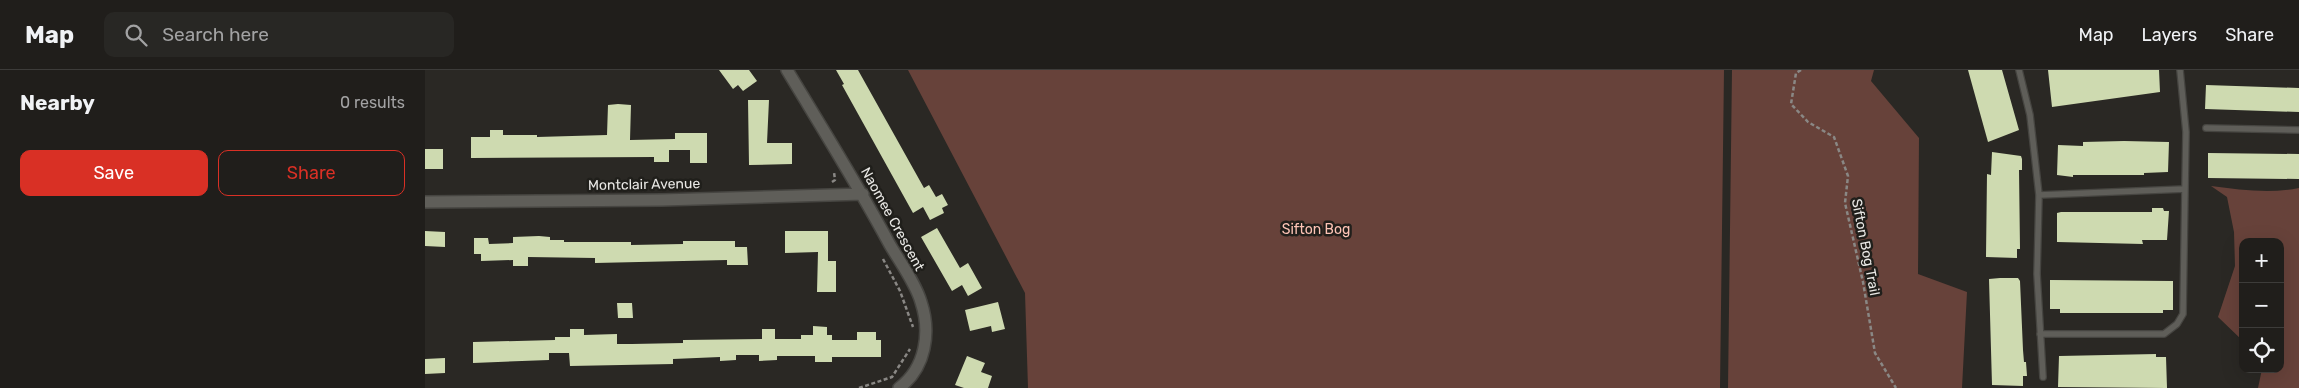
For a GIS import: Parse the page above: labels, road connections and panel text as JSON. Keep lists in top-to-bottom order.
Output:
{
  "streets": {
    "street": ["Montclair Avenue", "Naomee Crescent"],
    "path": ["Sifton Bog Trail"]
  },
  "crossings": [
    ["Montclair Avenue", "Naomee Crescent"]
  ],
  "parks": ["Sifton Bog"],
  "page": {
    "header": "Map",
    "search": "Search here",
    "nav": ["Map", "Layers", "Share"],
    "heading": ["Nearby", "0 results"],
    "buttons": ["Save", "Share"],
    "map_buttons": ["+", "−"]
  }
}
